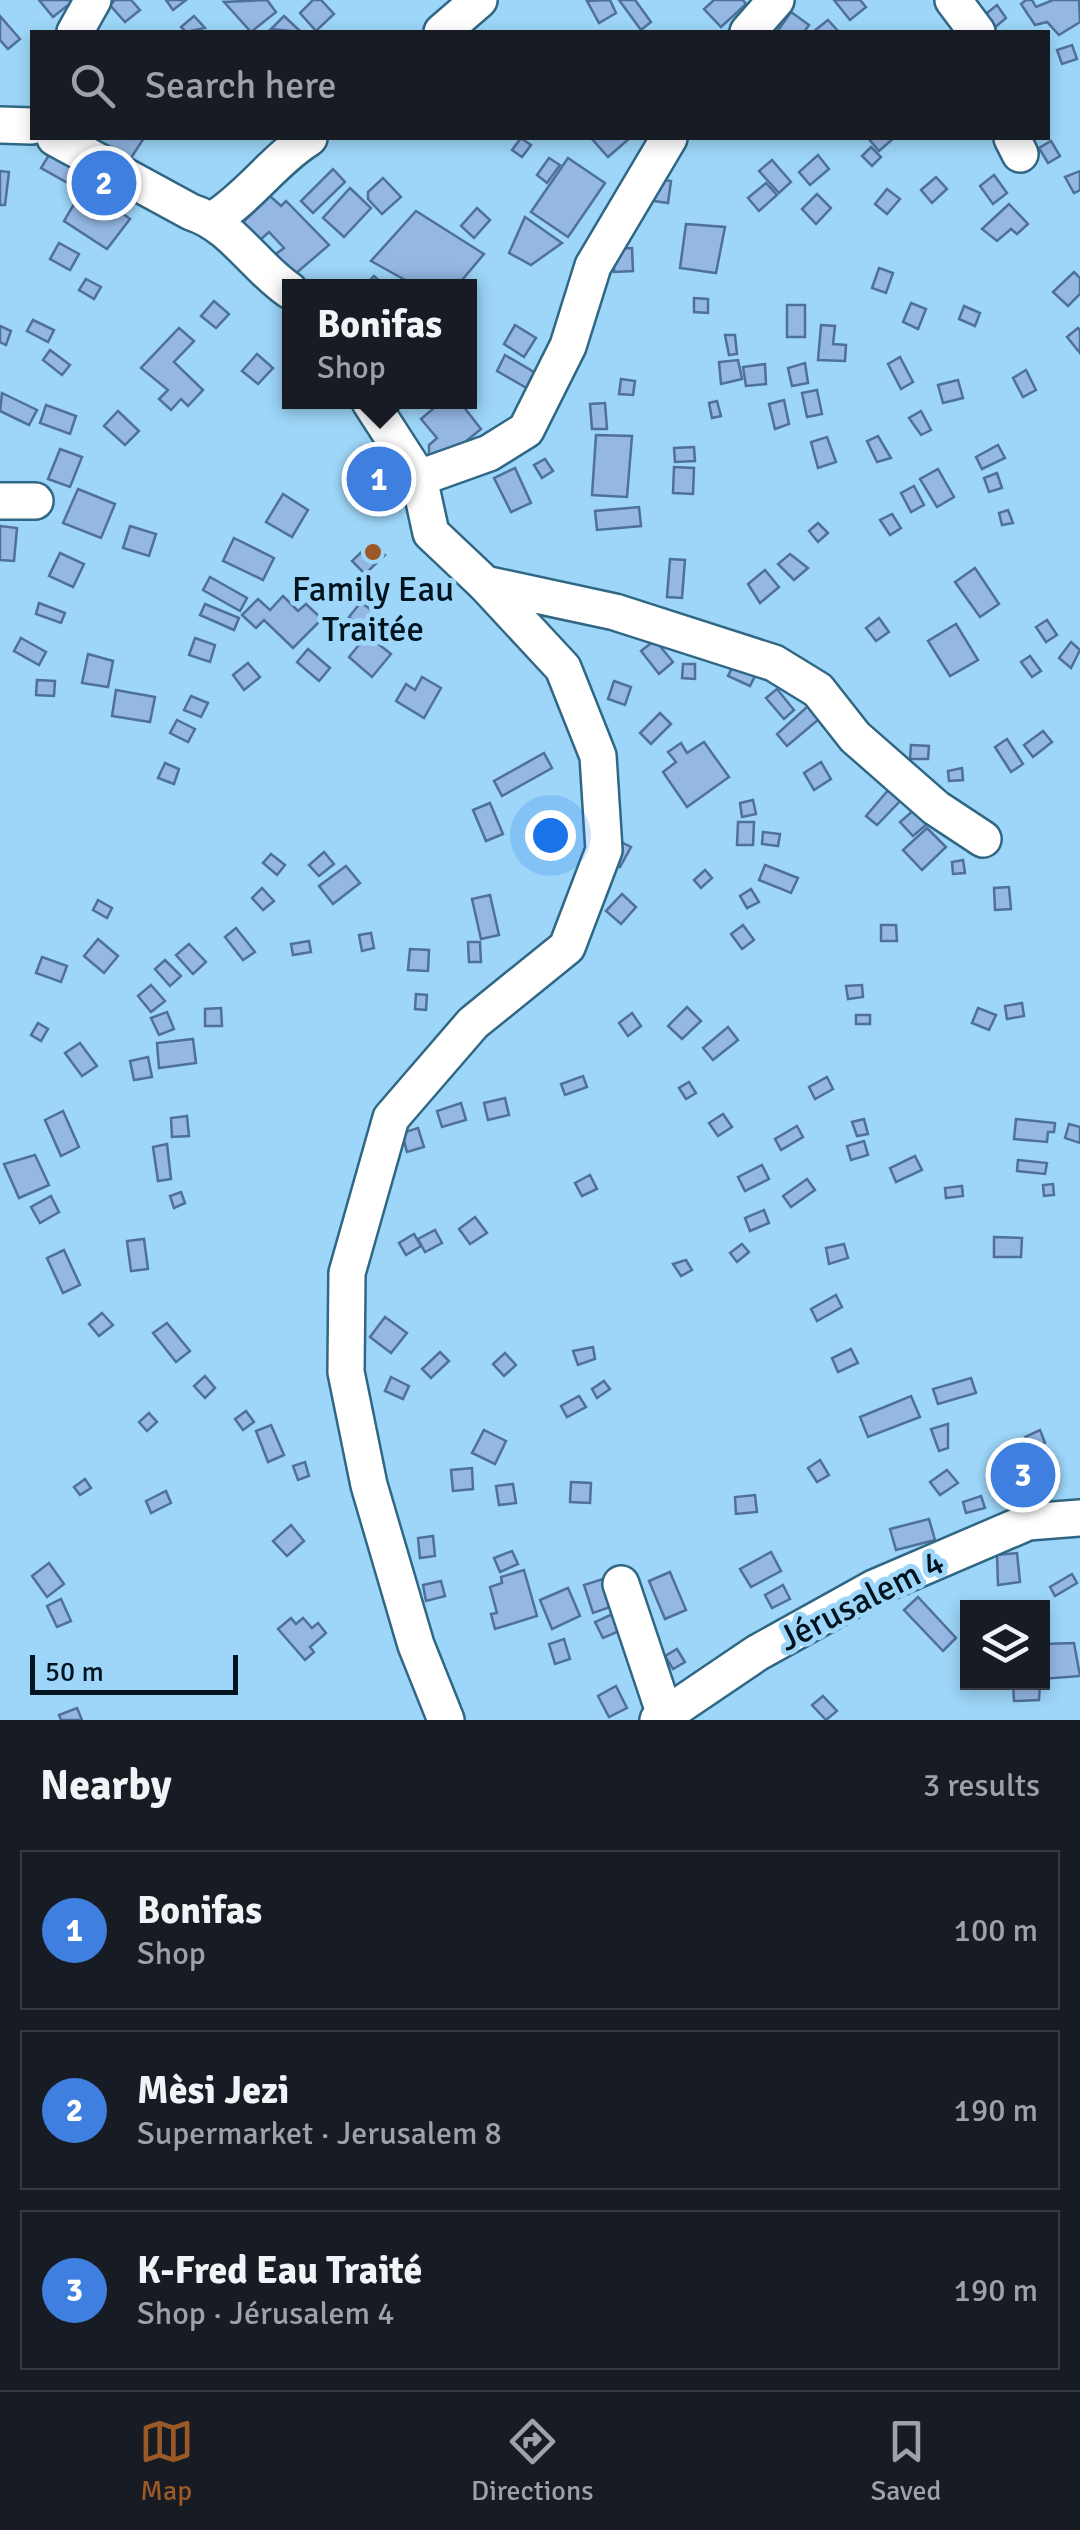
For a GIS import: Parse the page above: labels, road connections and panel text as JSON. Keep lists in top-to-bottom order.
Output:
{
  "streets": {
    "street": ["Jérusalem 4"]
  },
  "places": ["Family Eau Traitée"],
  "scale_bar": "50 m",
  "page": {
    "search": "Search here",
    "pins": ["2", "1", "3"],
    "popup": ["Bonifas", "Shop"],
    "scale": "50 m",
    "heading": ["Nearby", "3 results"],
    "list": [
      {
        "mark": "1",
        "name": "Bonifas",
        "note": "Shop",
        "value": "100 m"
      },
      {
        "mark": "2",
        "name": "Mèsi Jezi",
        "note": "Supermarket · Jerusalem 8",
        "value": "190 m"
      },
      {
        "mark": "3",
        "name": "K-Fred Eau Traité",
        "note": "Shop · Jérusalem 4",
        "value": "190 m"
      }
    ],
    "nav": ["Map", "Directions", "Saved"]
  }
}
